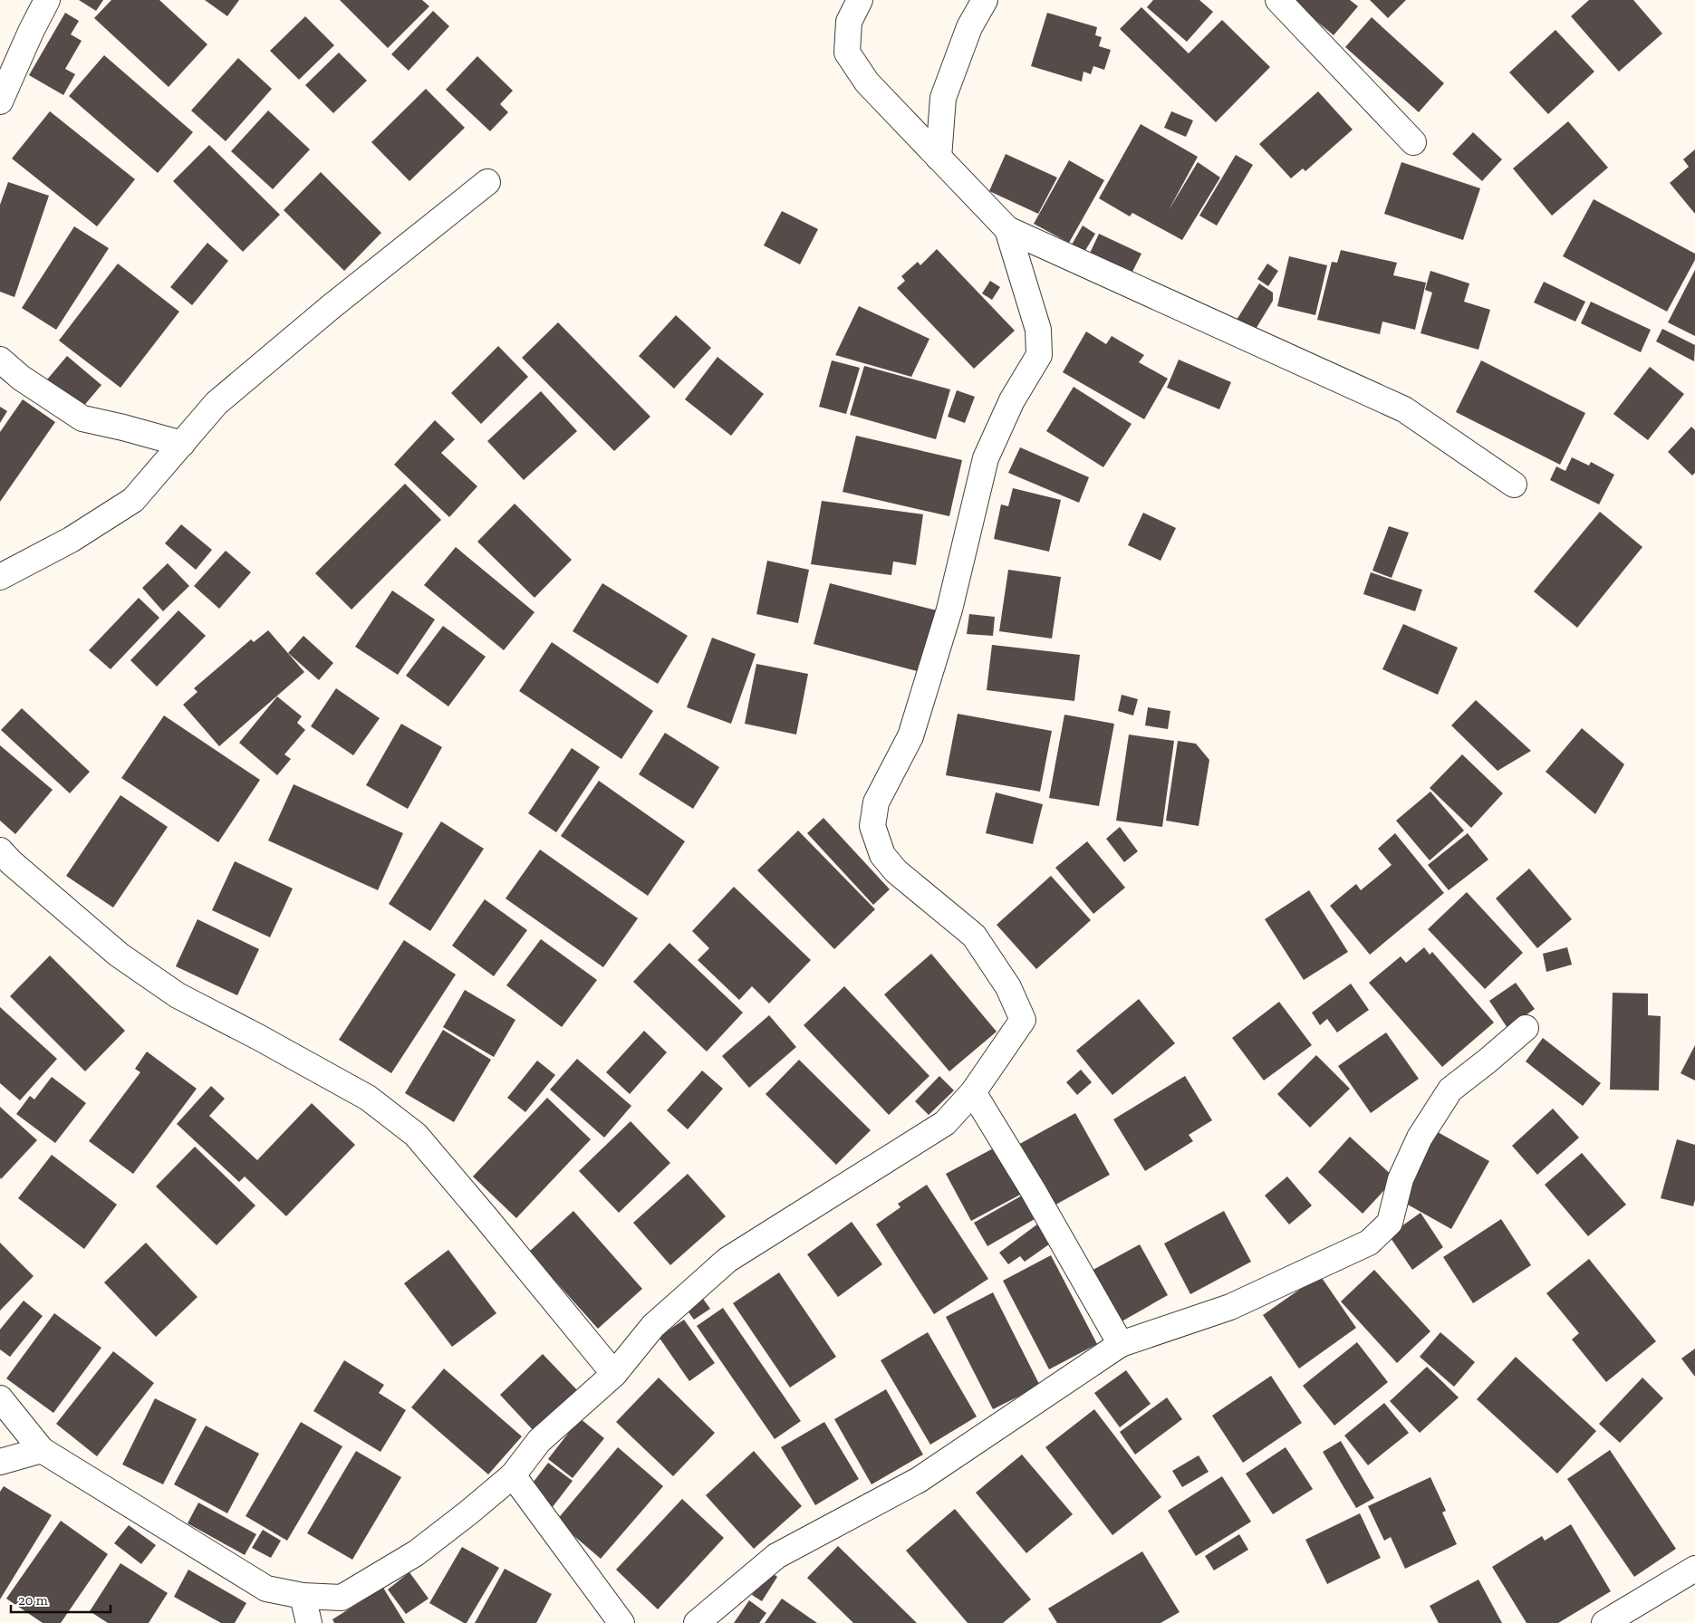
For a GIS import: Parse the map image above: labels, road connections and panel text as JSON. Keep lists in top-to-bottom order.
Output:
{
  "scale_bar": "20 m"
}
